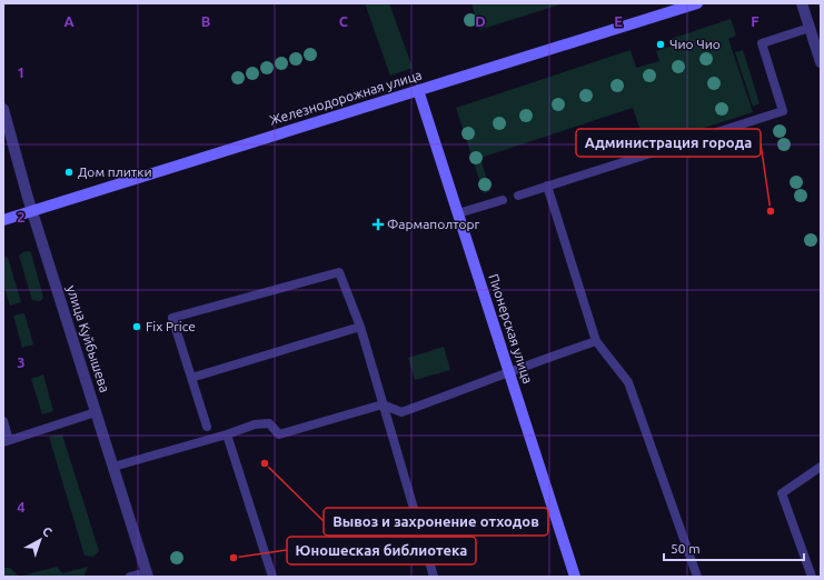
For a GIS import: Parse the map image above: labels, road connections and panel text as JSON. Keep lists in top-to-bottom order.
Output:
{
  "streets": {
    "main road": ["Железнодорожная улица", "Пионерская улица"],
    "street": ["улица Куйбышева"]
  },
  "crossings": [
    ["Железнодорожная улица", "Пионерская улица"],
    ["Железнодорожная улица", "улица Куйбышева"]
  ],
  "places": {
    "other": [
      "Чио Чио",
      "Дом плитки",
      "Администрация города",
      "Fix Price",
      "Вывоз и захронение отходов",
      "Юношеская библиотека"
    ],
    "health": ["Фармаполторг"]
  },
  "scale_bar": "50 m",
  "north": "top right",
  "grid": {
    "columns": [
      "A",
      "B",
      "C",
      "D",
      "E",
      "F"
    ],
    "rows": [
      "1",
      "2",
      "3",
      "4"
    ]
  }
}
